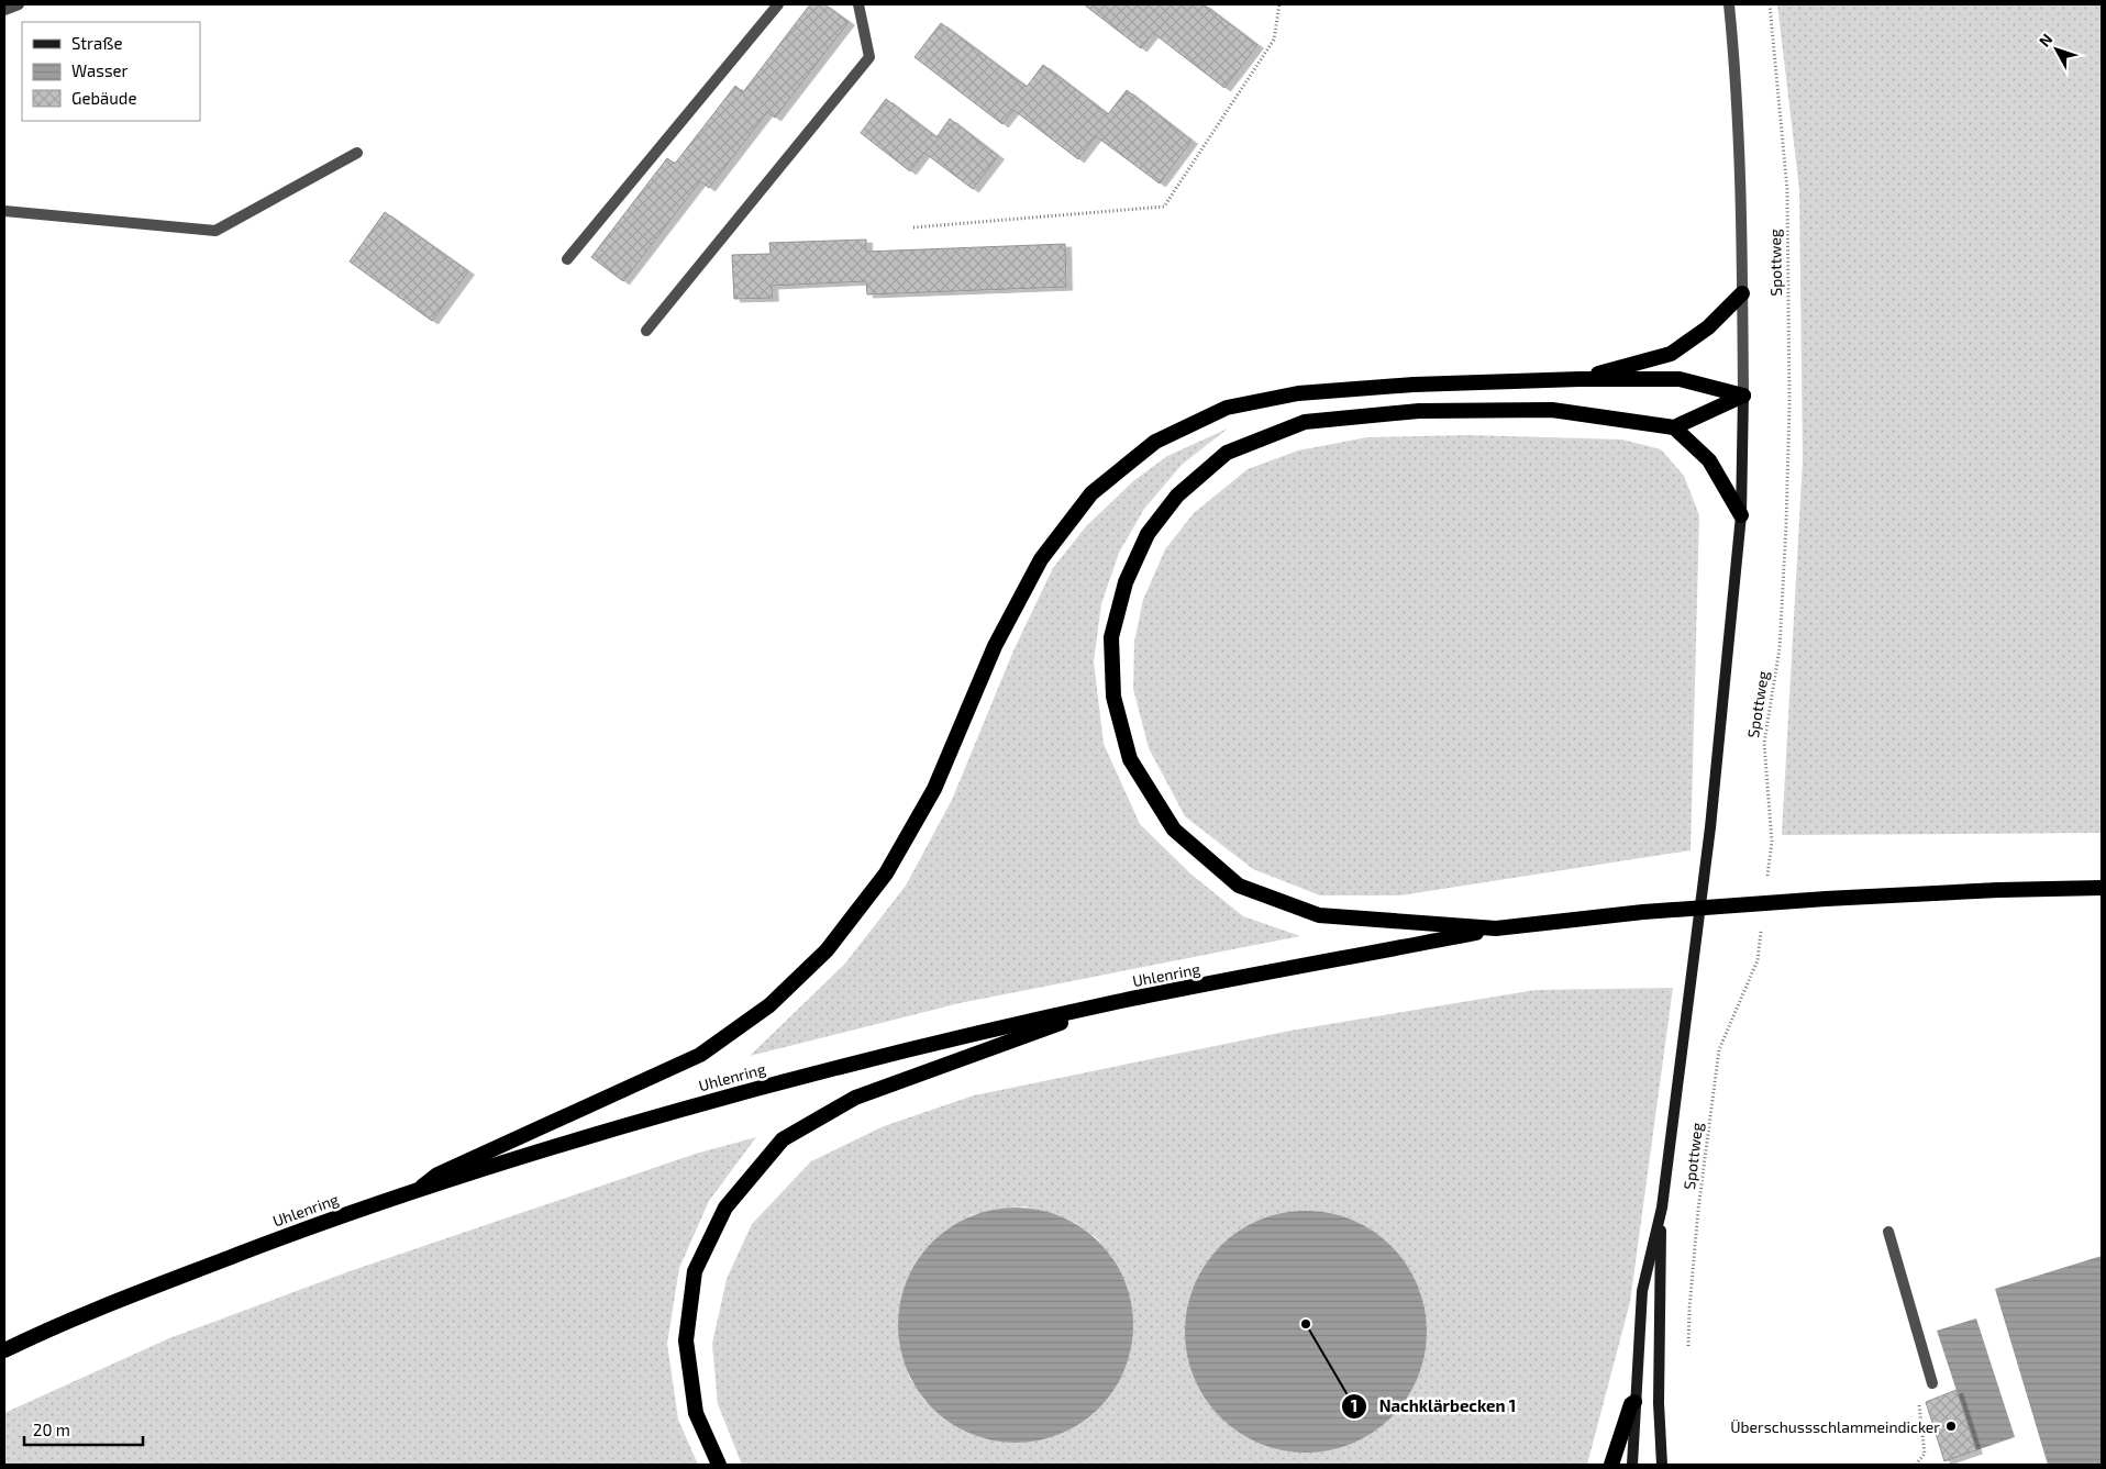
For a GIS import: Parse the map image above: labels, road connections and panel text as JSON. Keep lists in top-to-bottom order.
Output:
{
  "streets": {
    "highway": ["Uhlenring"],
    "path": ["Spottweg"]
  },
  "places": ["Nachklärbecken 1", "Überschussschlammeindicker"],
  "legend": ["Straße", "Wasser", "Gebäude"],
  "scale_bar": "20 m",
  "north": "top left"
}
